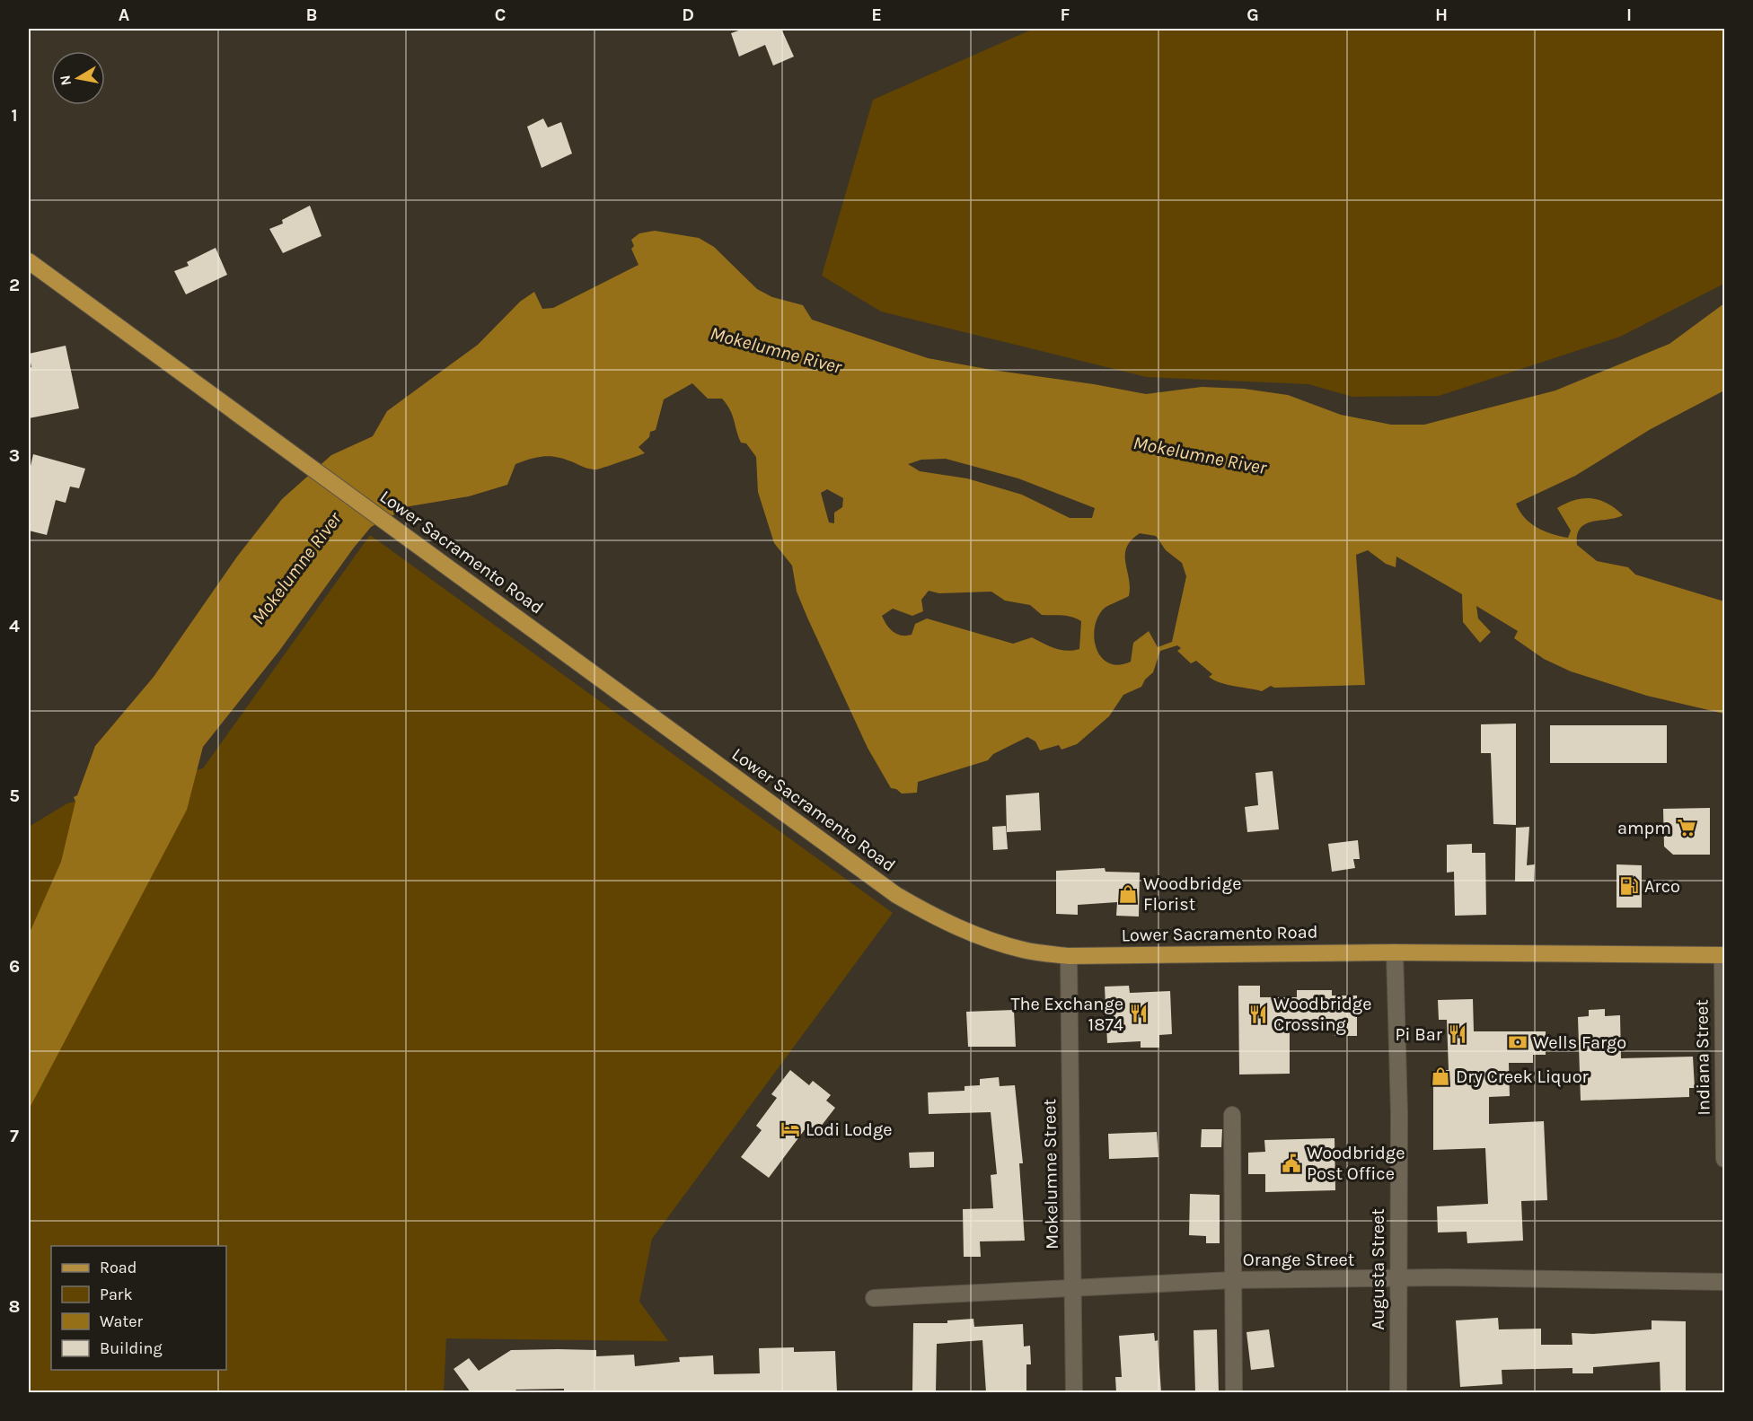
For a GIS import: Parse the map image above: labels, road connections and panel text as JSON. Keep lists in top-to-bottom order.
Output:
{
  "streets": {
    "main road": ["Lower Sacramento Road"],
    "street": [
      "Indiana Street",
      "Mokelumne Street",
      "Orange Street",
      "Augusta Street"
    ]
  },
  "crossings": [
    ["Lower Sacramento Road", "Indiana Street"],
    ["Lower Sacramento Road", "Mokelumne Street"],
    ["Lower Sacramento Road", "Augusta Street"],
    ["Mokelumne Street", "Orange Street"],
    ["Orange Street", "Augusta Street"]
  ],
  "water": ["Mokelumne River"],
  "places": {
    "supermarket": ["ampm"],
    "fuel station": ["Arco"],
    "shop": ["Woodbridge Florist", "Dry Creek Liquor"],
    "restaurant": ["The Exchange 1874", "Woodbridge Crossing", "Pi Bar"],
    "bank": ["Wells Fargo"],
    "hotel": ["Lodi Lodge"],
    "public building": ["Woodbridge Post Office"]
  },
  "legend": [
    "Road",
    "Park",
    "Water",
    "Building"
  ],
  "north": "left",
  "grid": {
    "columns": [
      "A",
      "B",
      "C",
      "D",
      "E",
      "F",
      "G",
      "H",
      "I"
    ],
    "rows": [
      "1",
      "2",
      "3",
      "4",
      "5",
      "6",
      "7",
      "8"
    ]
  }
}
